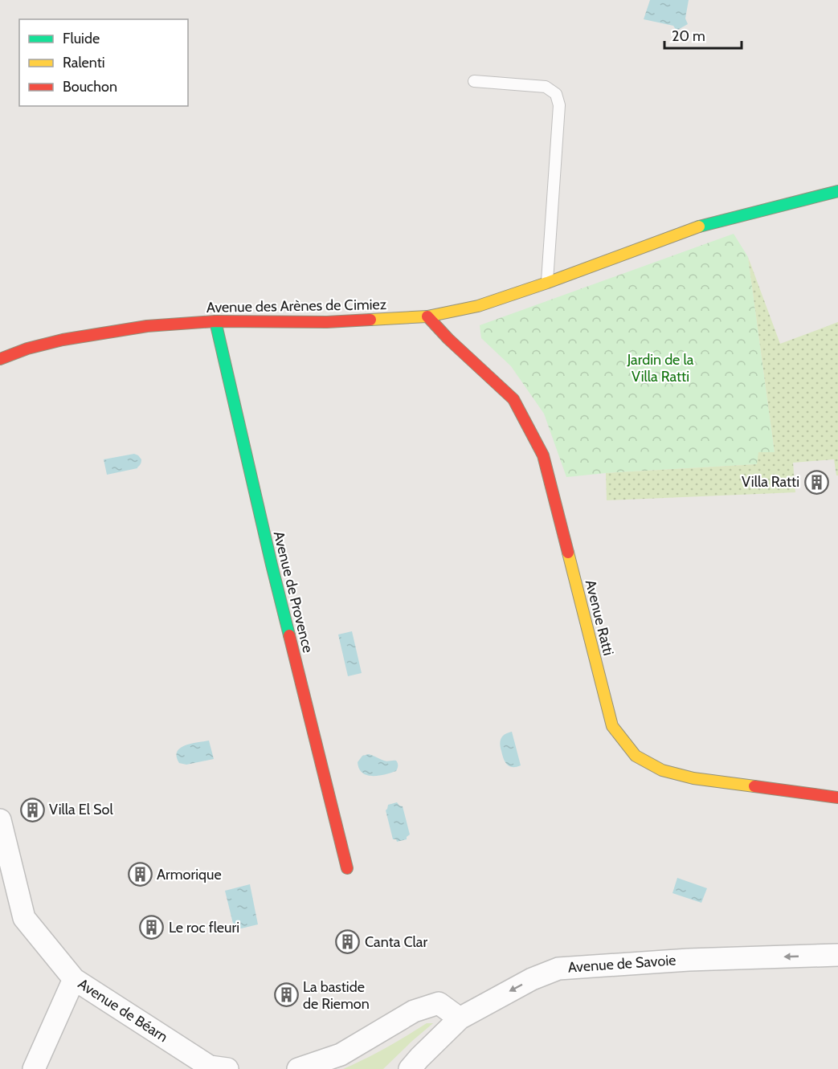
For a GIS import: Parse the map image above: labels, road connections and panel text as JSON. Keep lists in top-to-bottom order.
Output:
{
  "streets": {
    "street": [
      "Avenue des Arènes de Cimiez",
      "Avenue de Provence",
      "Avenue Ratti",
      "Avenue de Savoie",
      "Avenue de Béarn"
    ]
  },
  "crossings": [
    ["Avenue des Arènes de Cimiez", "Avenue de Provence"],
    ["Avenue des Arènes de Cimiez", "Avenue Ratti"]
  ],
  "one_way": ["Avenue de Savoie"],
  "parks": ["Jardin de la Villa Ratti"],
  "places": {
    "building": [
      "Villa Ratti",
      "Villa El Sol",
      "Armorique",
      "Le roc fleuri",
      "Canta Clar",
      "La bastide de Riemon"
    ]
  },
  "legend": ["Fluide", "Ralenti", "Bouchon"],
  "scale_bar": "20 m"
}
